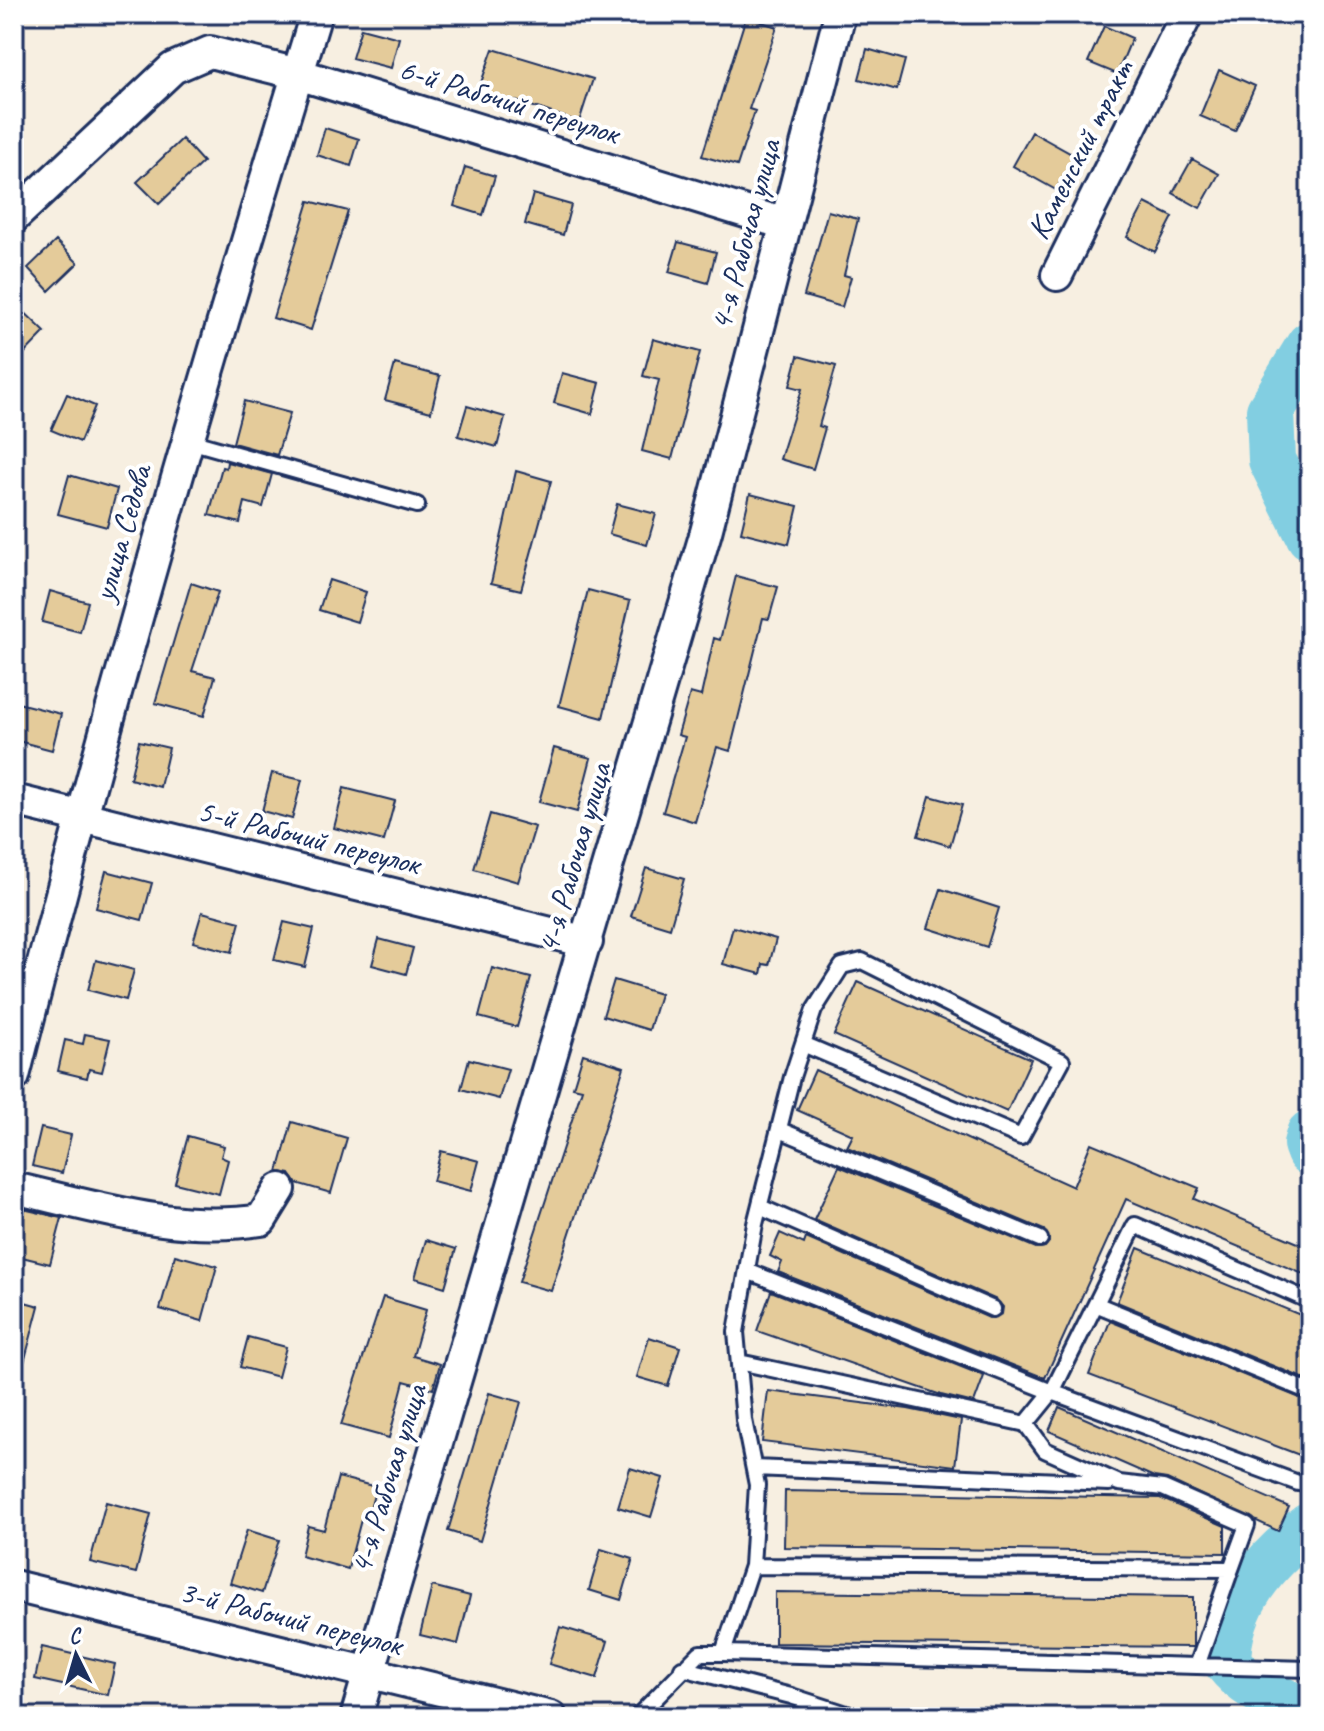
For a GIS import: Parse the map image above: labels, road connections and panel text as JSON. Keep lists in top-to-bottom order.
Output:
{
  "streets": {
    "street": [
      "6-й Рабочий переулок",
      "Каменский тракт",
      "4-я Рабочая улица",
      "улица Седова",
      "5-й Рабочий переулок",
      "3-й Рабочий переулок"
    ]
  },
  "crossings": [
    ["6-й Рабочий переулок", "4-я Рабочая улица"],
    ["6-й Рабочий переулок", "улица Седова"],
    ["4-я Рабочая улица", "5-й Рабочий переулок"],
    ["4-я Рабочая улица", "3-й Рабочий переулок"],
    ["улица Седова", "5-й Рабочий переулок"]
  ],
  "north": "top"
}
